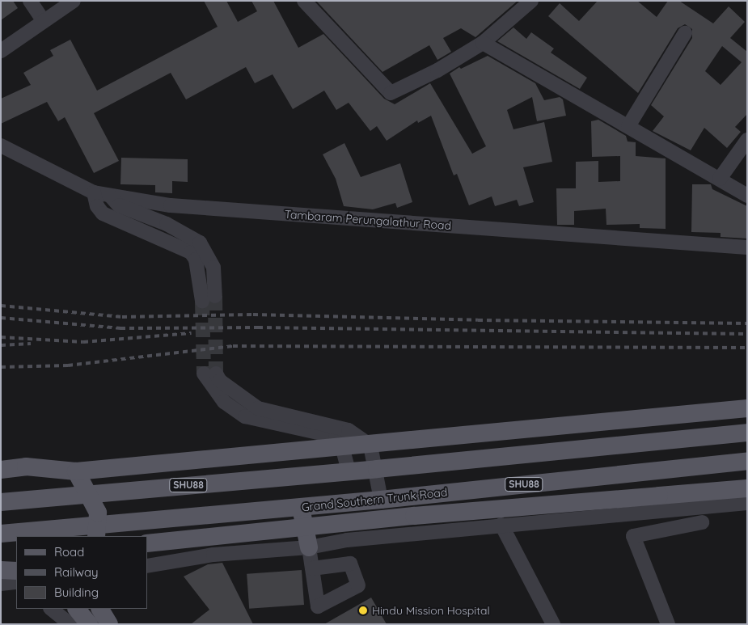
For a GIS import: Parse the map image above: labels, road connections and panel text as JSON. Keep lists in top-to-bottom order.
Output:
{
  "streets": {
    "main road": ["SHU88", "Grand Southern Trunk Road"],
    "street": ["Tambaram Perungalathur Road"]
  },
  "places": ["Hindu Mission Hospital"],
  "legend": ["Road", "Railway", "Building"]
}
